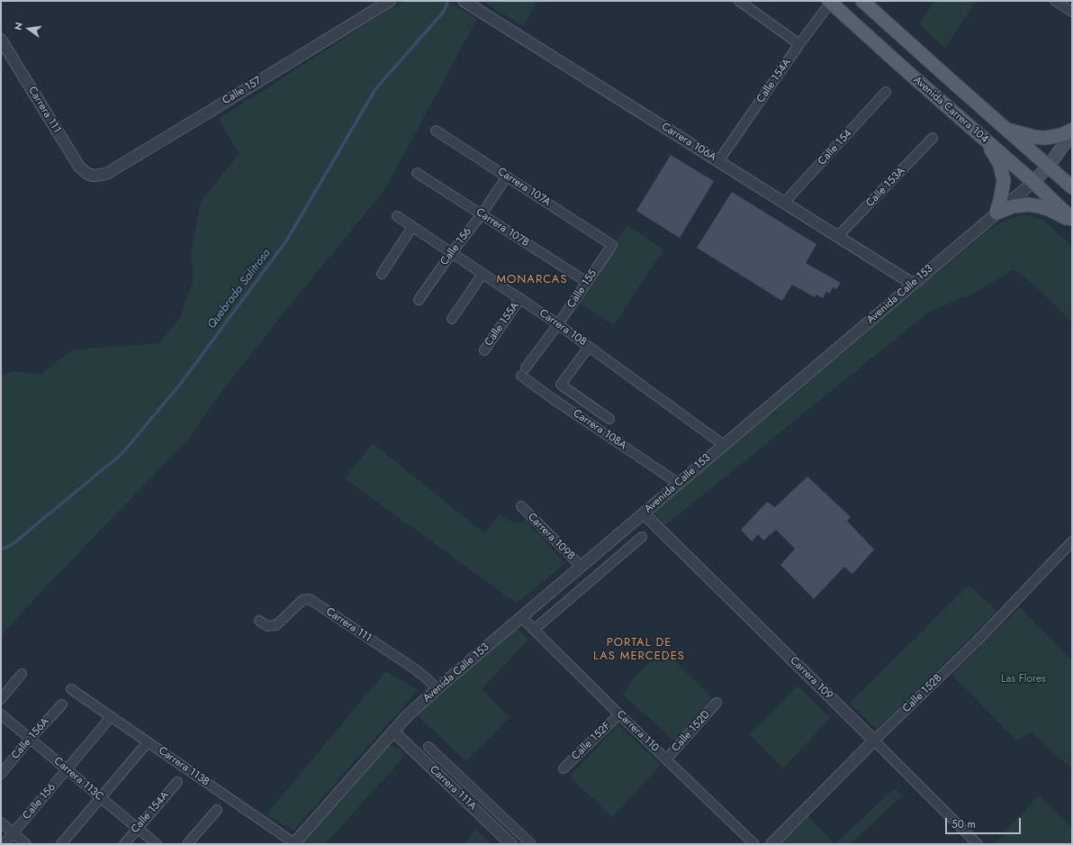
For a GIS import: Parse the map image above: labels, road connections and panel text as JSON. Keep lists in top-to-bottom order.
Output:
{
  "streets": {
    "main road": ["Avenida Carrera 104", "Avenida Calle 153"],
    "street": [
      "Calle 154A",
      "Calle 157",
      "Carrera 111",
      "Carrera 106A",
      "Calle 154",
      "Carrera 107A",
      "Calle 153A",
      "Carrera 107B",
      "Calle 156",
      "Calle 155",
      "Calle 155A",
      "Carrera 108",
      "Carrera 108A",
      "Carrera 109B",
      "Carrera 109",
      "Calle 152B",
      "Carrera 110",
      "Calle 152D",
      "Calle 156A",
      "Calle 152F",
      "Carrera 113B",
      "Carrera 113C",
      "Carrera 111A"
    ]
  },
  "crossings": [
    ["Calle 154A", "Avenida Carrera 104"],
    ["Calle 154A", "Carrera 106A"],
    ["Calle 154A", "Carrera 113C"],
    ["Calle 157", "Carrera 111"],
    ["Carrera 111", "Avenida Calle 153"],
    ["Avenida Carrera 104", "Avenida Calle 153"],
    ["Carrera 106A", "Calle 154"],
    ["Carrera 106A", "Calle 153A"],
    ["Carrera 106A", "Avenida Calle 153"],
    ["Carrera 107A", "Calle 156"],
    ["Carrera 107A", "Calle 155"],
    ["Carrera 107B", "Calle 156"],
    ["Carrera 107B", "Calle 155"],
    ["Calle 156", "Carrera 108"],
    ["Calle 156", "Carrera 113B"],
    ["Calle 156", "Carrera 113C"],
    ["Calle 155", "Carrera 108"],
    ["Calle 155", "Carrera 108A"],
    ["Avenida Calle 153", "Carrera 108"],
    ["Avenida Calle 153", "Carrera 108A"],
    ["Avenida Calle 153", "Carrera 109B"],
    ["Avenida Calle 153", "Carrera 109"],
    ["Avenida Calle 153", "Carrera 110"],
    ["Avenida Calle 153", "Carrera 113B"],
    ["Avenida Calle 153", "Carrera 111A"],
    ["Calle 155A", "Carrera 108"],
    ["Carrera 109", "Calle 152B"],
    ["Carrera 110", "Calle 152D"],
    ["Carrera 110", "Calle 152F"],
    ["Calle 156A", "Carrera 113C"]
  ],
  "districts": ["MONARCAS", "PORTAL DE LAS MERCEDES"],
  "water": ["Quebrada Salitrosa"],
  "parks": ["Las Flores"],
  "scale_bar": "50 m",
  "north": "left"
}
